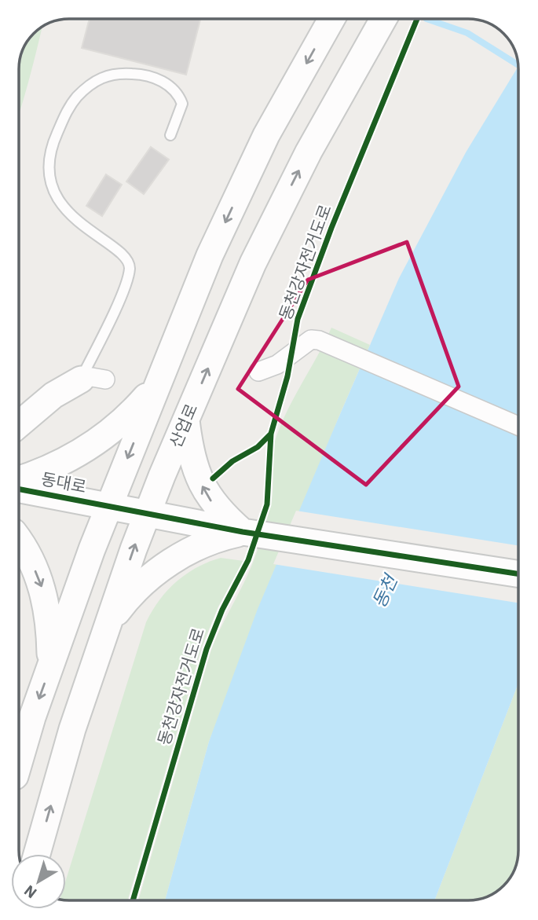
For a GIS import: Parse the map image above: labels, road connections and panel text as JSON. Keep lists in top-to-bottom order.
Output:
{
  "streets": {
    "main road": ["산업로", "동대로"],
    "cycle path": ["동천강자전거도로"]
  },
  "crossings": [
    ["산업로", "동대로"]
  ],
  "water": ["동천"],
  "north": "bottom left"
}
